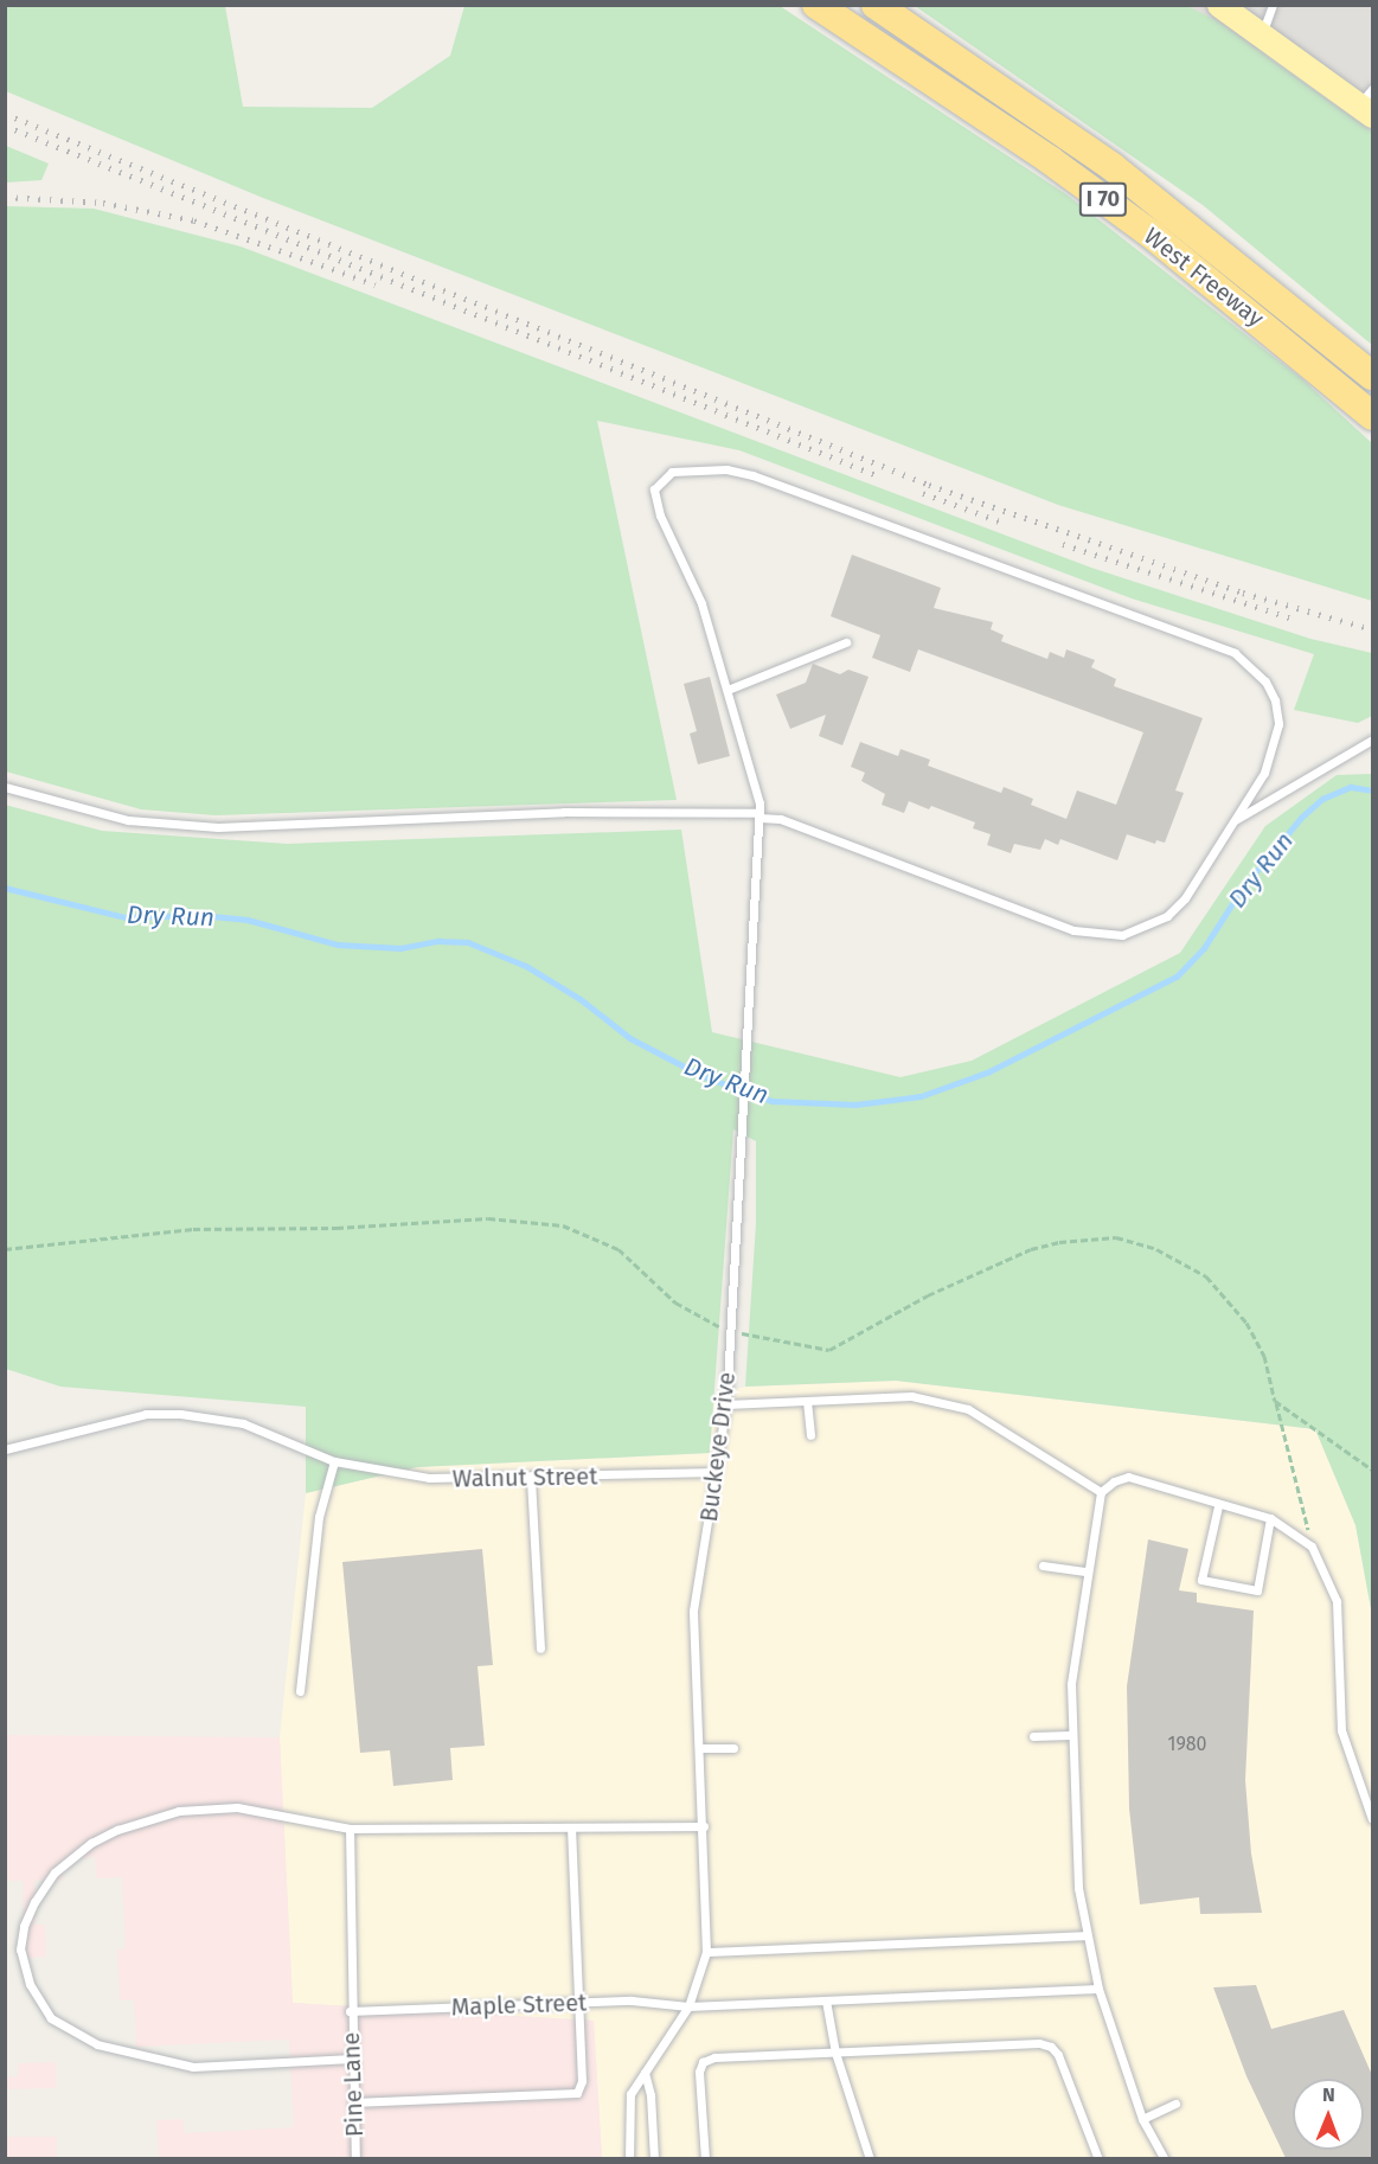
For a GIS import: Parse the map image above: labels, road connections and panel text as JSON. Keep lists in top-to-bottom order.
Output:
{
  "streets": {
    "highway": ["I 70", "West Freeway"],
    "lane": [
      "Buckeye Drive",
      "Walnut Street",
      "Maple Street",
      "Pine Lane"
    ]
  },
  "crossings": [
    ["Buckeye Drive", "Walnut Street"],
    ["Buckeye Drive", "Maple Street"],
    ["Maple Street", "Pine Lane"]
  ],
  "water": ["Dry Run"],
  "house_numbers": ["1980"],
  "north": "top"
}
